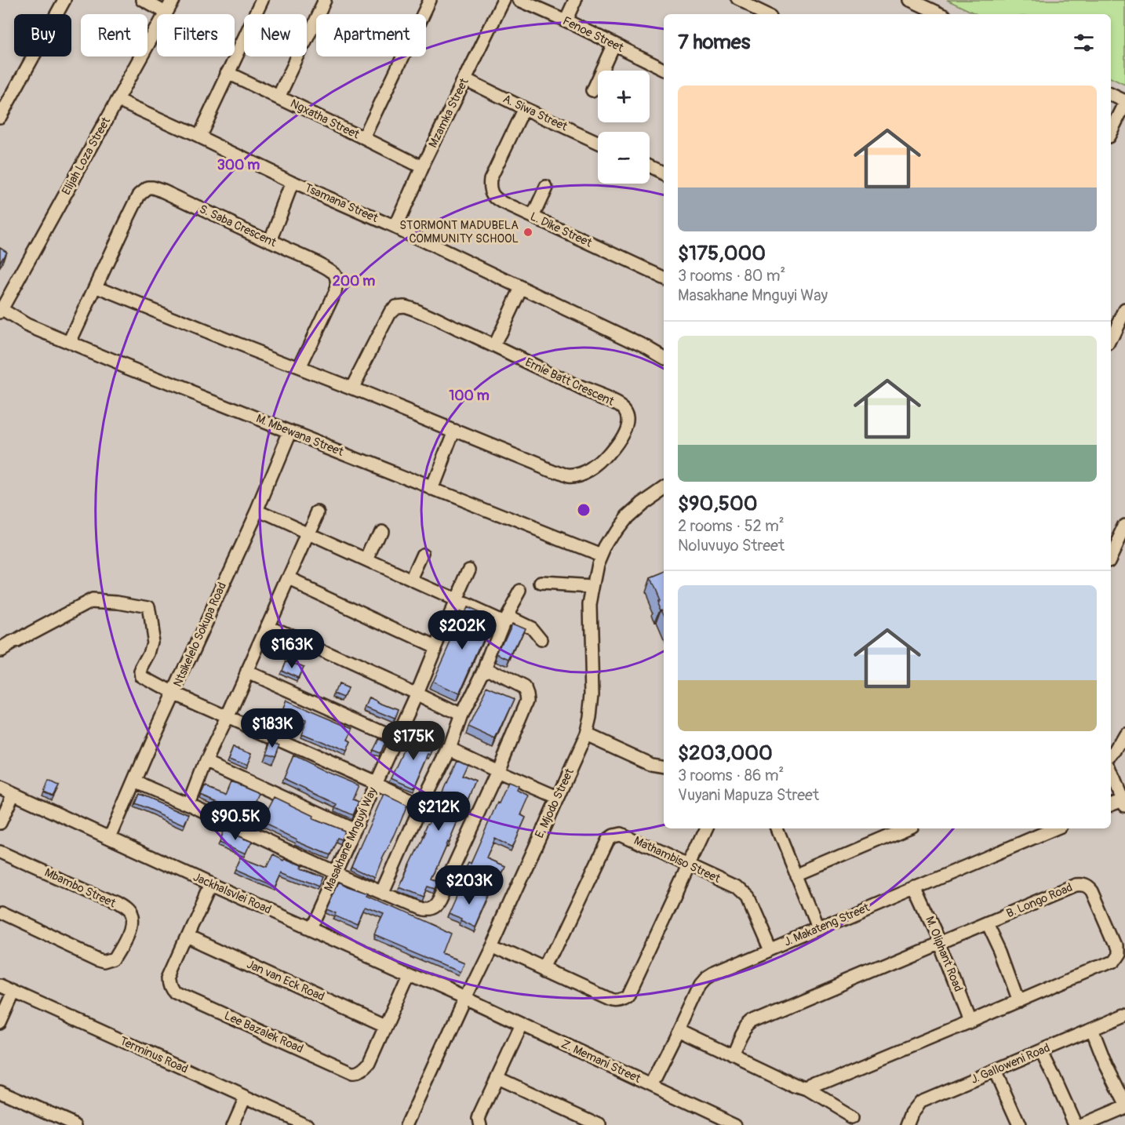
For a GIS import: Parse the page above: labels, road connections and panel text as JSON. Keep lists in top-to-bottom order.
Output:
{
  "streets": {
    "street": [
      "Fenoe Street",
      "Mzamka Street",
      "A. Siwa Street",
      "Ngxatha Street",
      "Elijah Loza Street",
      "Tsamana Street",
      "S. Saba Crescent",
      "L. Dike Street",
      "Ernie Batt Crescent",
      "M. Mbewana Street",
      "Ntsikelelo Sokupa Road",
      "E. Mjodo Street",
      "Masakhane Mnguyi Way",
      "Mathambiso Street",
      "Mbambo Street",
      "Jackhalsvlei Road",
      "B. Longo Road",
      "J. Makateng Street",
      "M. Oliphant Road",
      "Jan van Eck Road",
      "Lee Bazalek Road",
      "Terminus Road",
      "Z. Memani Street",
      "J. Galloweni Road"
    ]
  },
  "crossings": [
    ["Mzamka Street", "A. Siwa Street"],
    ["Mzamka Street", "Ngxatha Street"],
    ["Mzamka Street", "Tsamana Street"],
    ["A. Siwa Street", "L. Dike Street"],
    ["Elijah Loza Street", "Tsamana Street"],
    ["Elijah Loza Street", "M. Mbewana Street"],
    ["S. Saba Crescent", "M. Mbewana Street"],
    ["M. Mbewana Street", "Ntsikelelo Sokupa Road"],
    ["M. Mbewana Street", "E. Mjodo Street"],
    ["Ntsikelelo Sokupa Road", "Jackhalsvlei Road"],
    ["E. Mjodo Street", "Jackhalsvlei Road"],
    ["E. Mjodo Street", "Z. Memani Street"],
    ["Masakhane Mnguyi Way", "Jackhalsvlei Road"],
    ["Mathambiso Street", "J. Makateng Street"],
    ["Jackhalsvlei Road", "Lee Bazalek Road"],
    ["Jackhalsvlei Road", "Z. Memani Street"],
    ["B. Longo Road", "M. Oliphant Road"],
    ["J. Makateng Street", "M. Oliphant Road"],
    ["J. Makateng Street", "Z. Memani Street"],
    ["Jan van Eck Road", "Lee Bazalek Road"]
  ],
  "places": ["STORMONT MADUBELA COMMUNITY SCHOOL"],
  "page": {
    "chip": [
      "Buy",
      "Rent",
      "Filters",
      "New",
      "Apartment"
    ],
    "heading": "7 homes",
    "map_buttons": ["+", "−"],
    "list": [
      {
        "name": "$175,000",
        "note": "3 rooms · 80 m² · Masakhane Mnguyi Way"
      },
      {
        "name": "$90,500",
        "note": "2 rooms · 52 m² · Noluvuyo Street"
      },
      {
        "name": "$203,000",
        "note": "3 rooms · 86 m² · Vuyani Mapuza Street"
      }
    ],
    "price": [
      "$202K",
      "$163K",
      "$183K",
      "$175K",
      "$212K",
      "$90.5K",
      "$203K"
    ]
  },
  "rings": ["300 m", "200 m", "100 m"]
}
